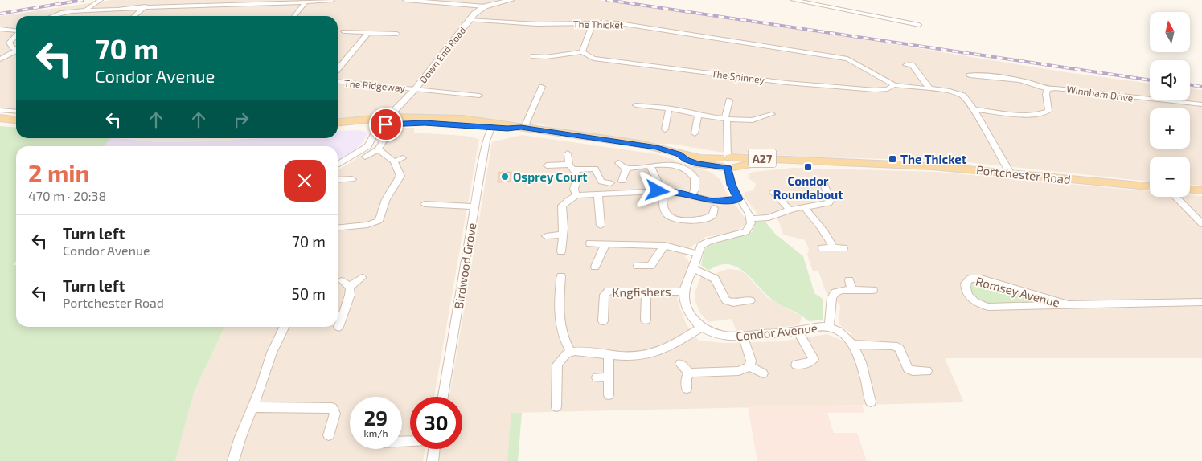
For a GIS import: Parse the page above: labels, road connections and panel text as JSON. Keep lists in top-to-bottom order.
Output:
{
  "streets": {
    "main road": ["A27", "Portchester Road"],
    "street": [
      "The Thicket",
      "Down End Road",
      "The Spinney",
      "The Ridgeway",
      "Winnham Drive",
      "Birdwood Grove",
      "Kngfishers",
      "Romsey Avenue",
      "Condor Avenue"
    ]
  },
  "crossings": [
    ["The Thicket", "Down End Road"],
    ["The Thicket", "The Spinney"],
    ["The Thicket", "Portchester Road"],
    ["Down End Road", "The Ridgeway"],
    ["Down End Road", "A27"],
    ["Down End Road", "Portchester Road"],
    ["A27", "Portchester Road"],
    ["Portchester Road", "Birdwood Grove"]
  ],
  "places": {
    "transit": ["The Thicket", "Condor Roundabout"],
    "other": ["Osprey Court"]
  },
  "north": "top",
  "page": {
    "map_buttons": ["+", "−"],
    "turn": ["70 m", "Condor Avenue"],
    "heading": ["2 min", "470 m · 20:38"],
    "list": [
      {
        "name": "Turn left",
        "note": "Condor Avenue",
        "value": "70 m"
      },
      {
        "name": "Turn left",
        "note": "Portchester Road",
        "value": "50 m"
      }
    ],
    "speed": "29 km/h",
    "limit": "30"
  }
}
